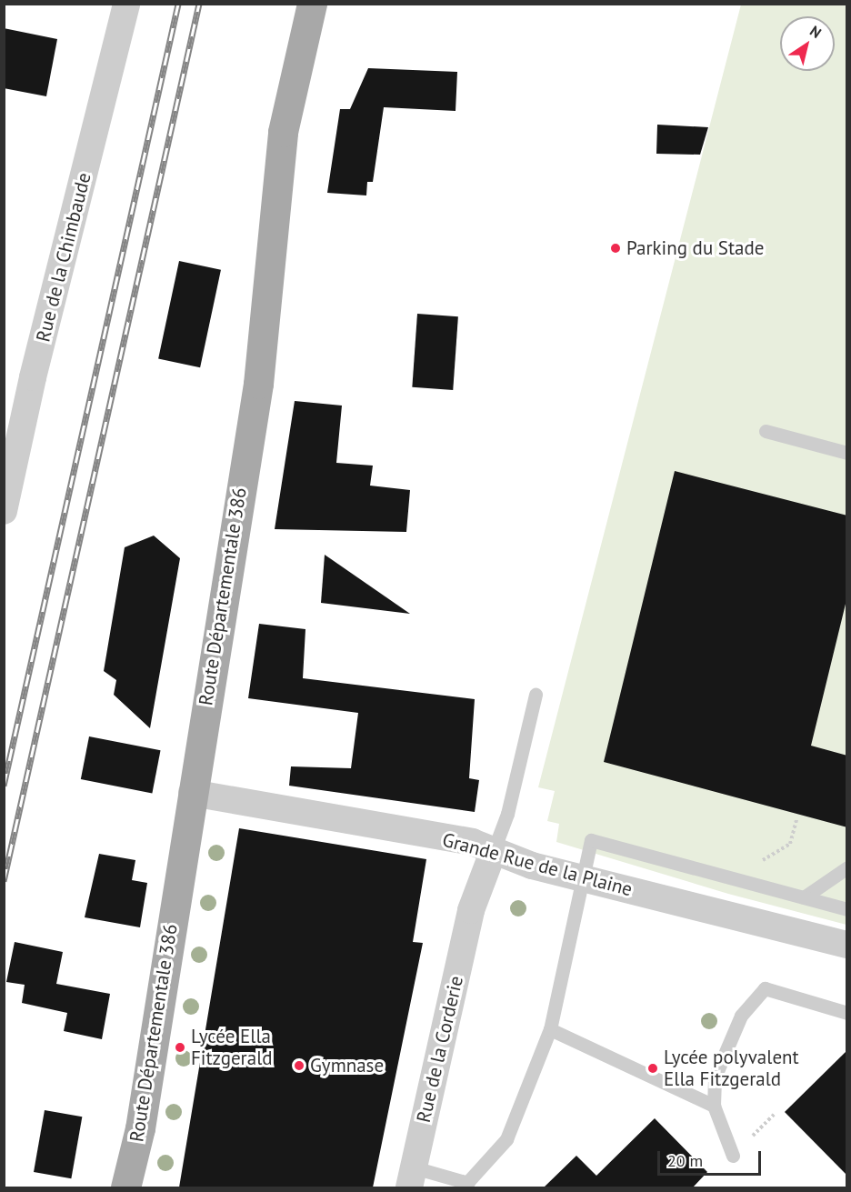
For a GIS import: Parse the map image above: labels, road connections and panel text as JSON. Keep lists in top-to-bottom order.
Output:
{
  "streets": {
    "main road": ["Route Départementale 386"],
    "street": ["Rue de la Chimbaude", "Grande Rue de la Plaine", "Rue de la Corderie"]
  },
  "crossings": [
    ["Route Départementale 386", "Grande Rue de la Plaine"],
    ["Grande Rue de la Plaine", "Rue de la Corderie"]
  ],
  "places": [
    "Parking du Stade",
    "Lycée Ella Fitzgerald",
    "Gymnase",
    "Lycée polyvalent Ella Fitzgerald"
  ],
  "scale_bar": "20 m",
  "north": "top right"
}
